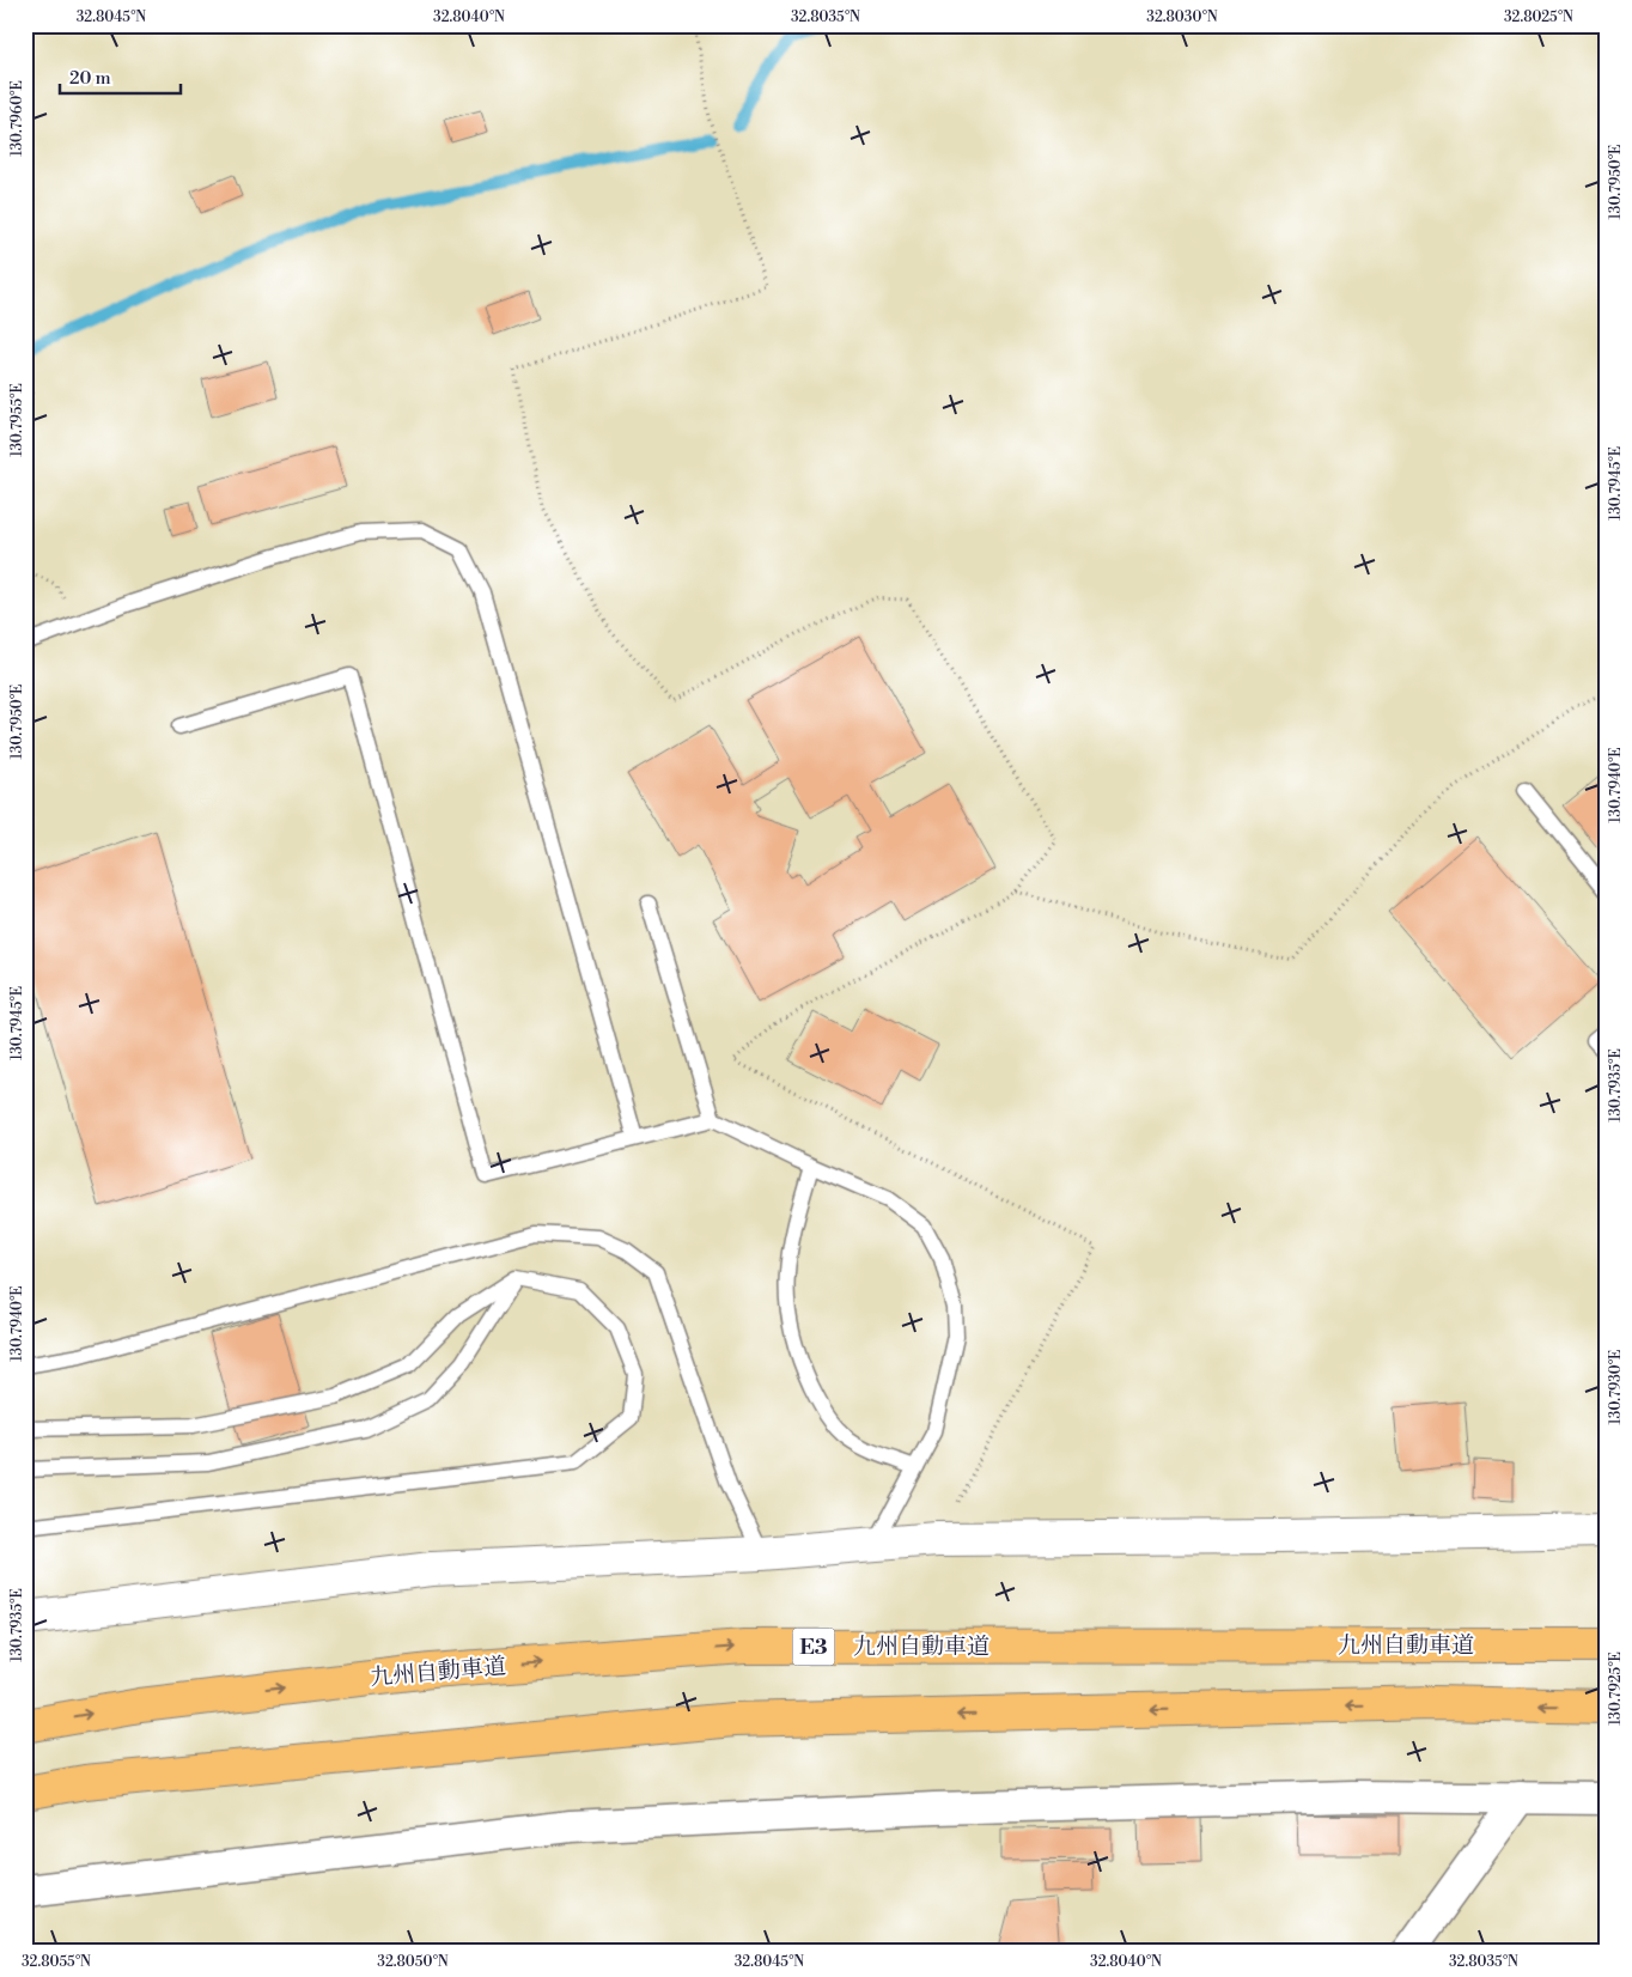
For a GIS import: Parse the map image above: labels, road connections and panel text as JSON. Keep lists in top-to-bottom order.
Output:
{
  "streets": {
    "highway": ["九州自動車道", "E3"]
  },
  "scale_bar": "20 m",
  "coordinates": [
    "32.8045°N",
    "32.8040°N",
    "32.8035°N",
    "32.8030°N",
    "32.8025°N",
    "130.7960°E",
    "130.7950°E",
    "130.7955°E",
    "130.7945°E",
    "130.7940°E",
    "130.7935°E",
    "130.7930°E",
    "130.7925°E",
    "32.8055°N",
    "32.8050°N"
  ]
}
